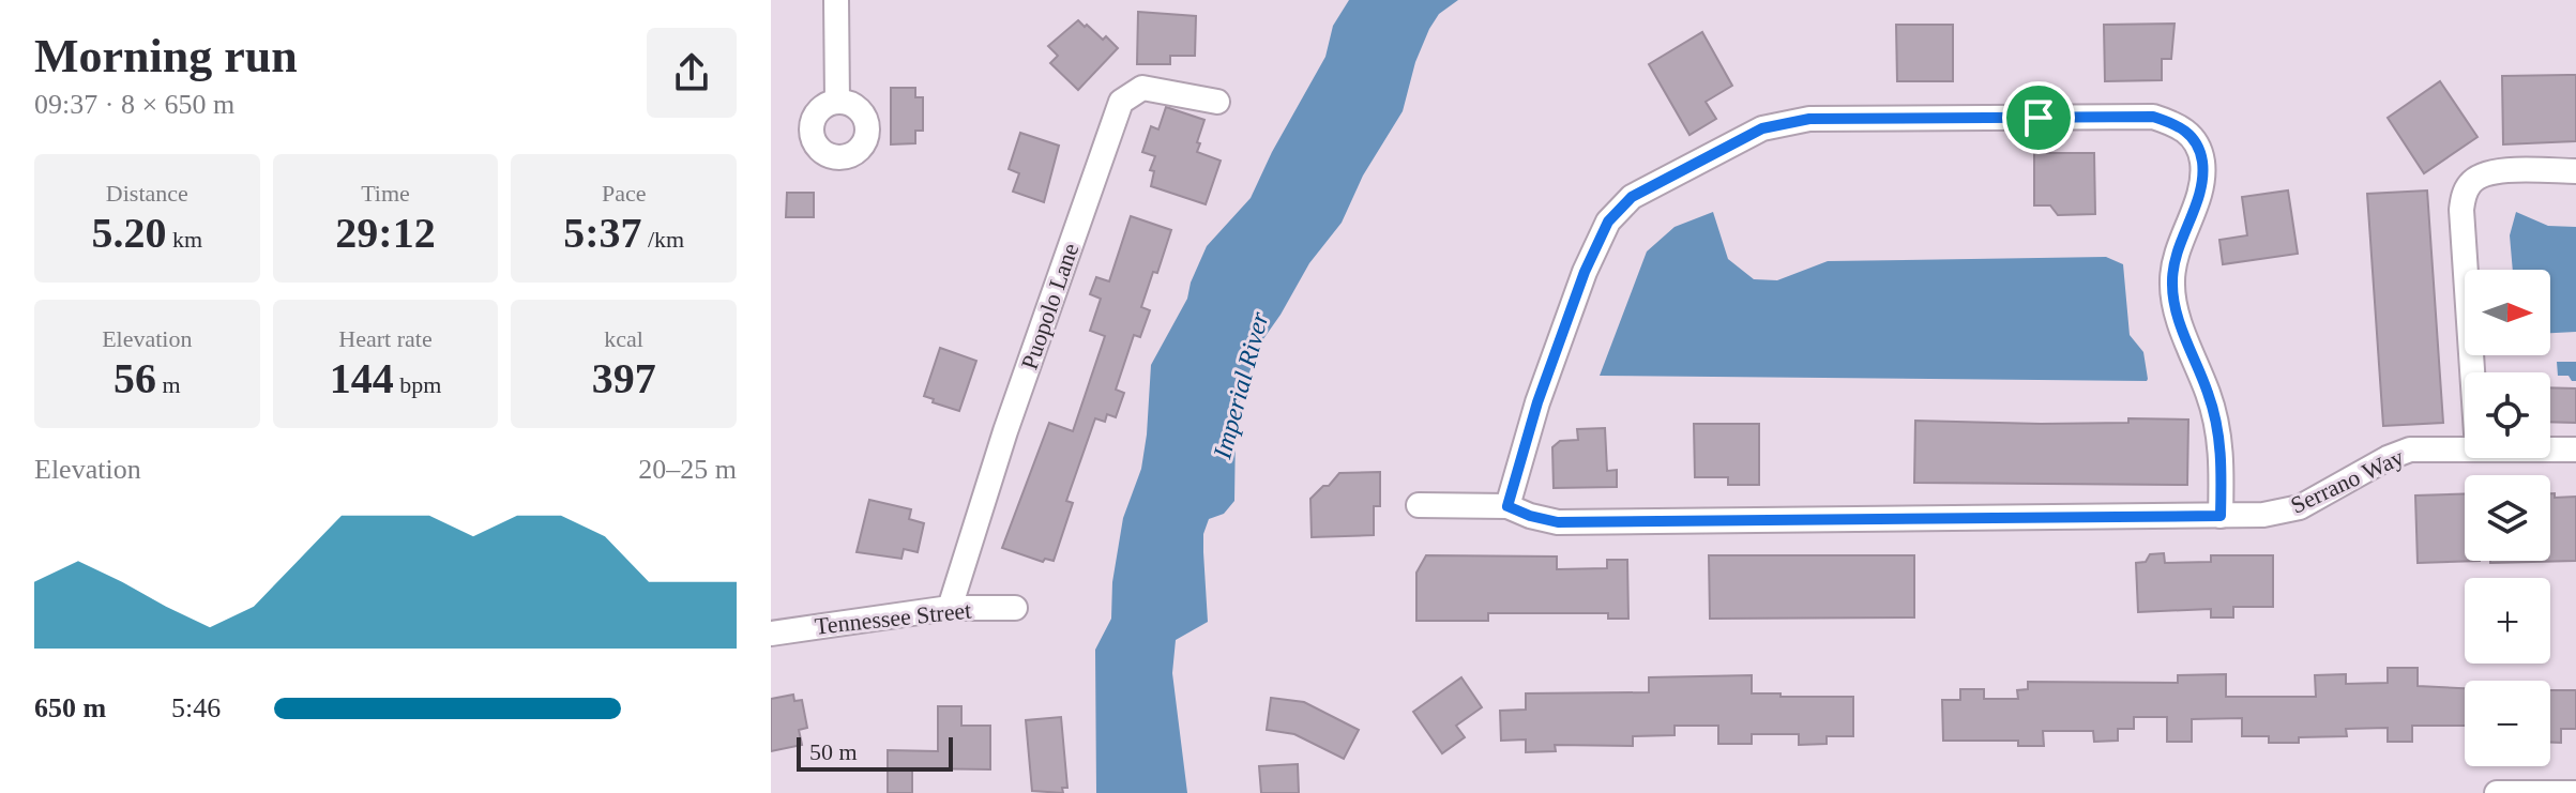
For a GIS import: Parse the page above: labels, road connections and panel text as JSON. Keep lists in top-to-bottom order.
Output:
{
  "streets": {
    "street": ["Puopolo Lane", "Serrano Way", "Tennessee Street"]
  },
  "crossings": [
    ["Puopolo Lane", "Tennessee Street"]
  ],
  "water": ["Imperial River"],
  "scale_bar": "50 m",
  "north": "right",
  "page": {
    "heading": ["Morning run", "09:37 · 8 × 650 m"],
    "stats": [
      ["Distance", "5.20 km"],
      ["Time", "29:12"],
      ["Pace", "5:37 /km"],
      ["Elevation", "56 m"],
      ["Heart rate", "144 bpm"],
      ["kcal", "397"]
    ],
    "map_buttons": ["+", "−"],
    "chart": ["Elevation", "20–25 m"],
    "list": [
      {
        "name": "650 m",
        "note": "5:46"
      }
    ],
    "scale": "50 m"
  }
}
